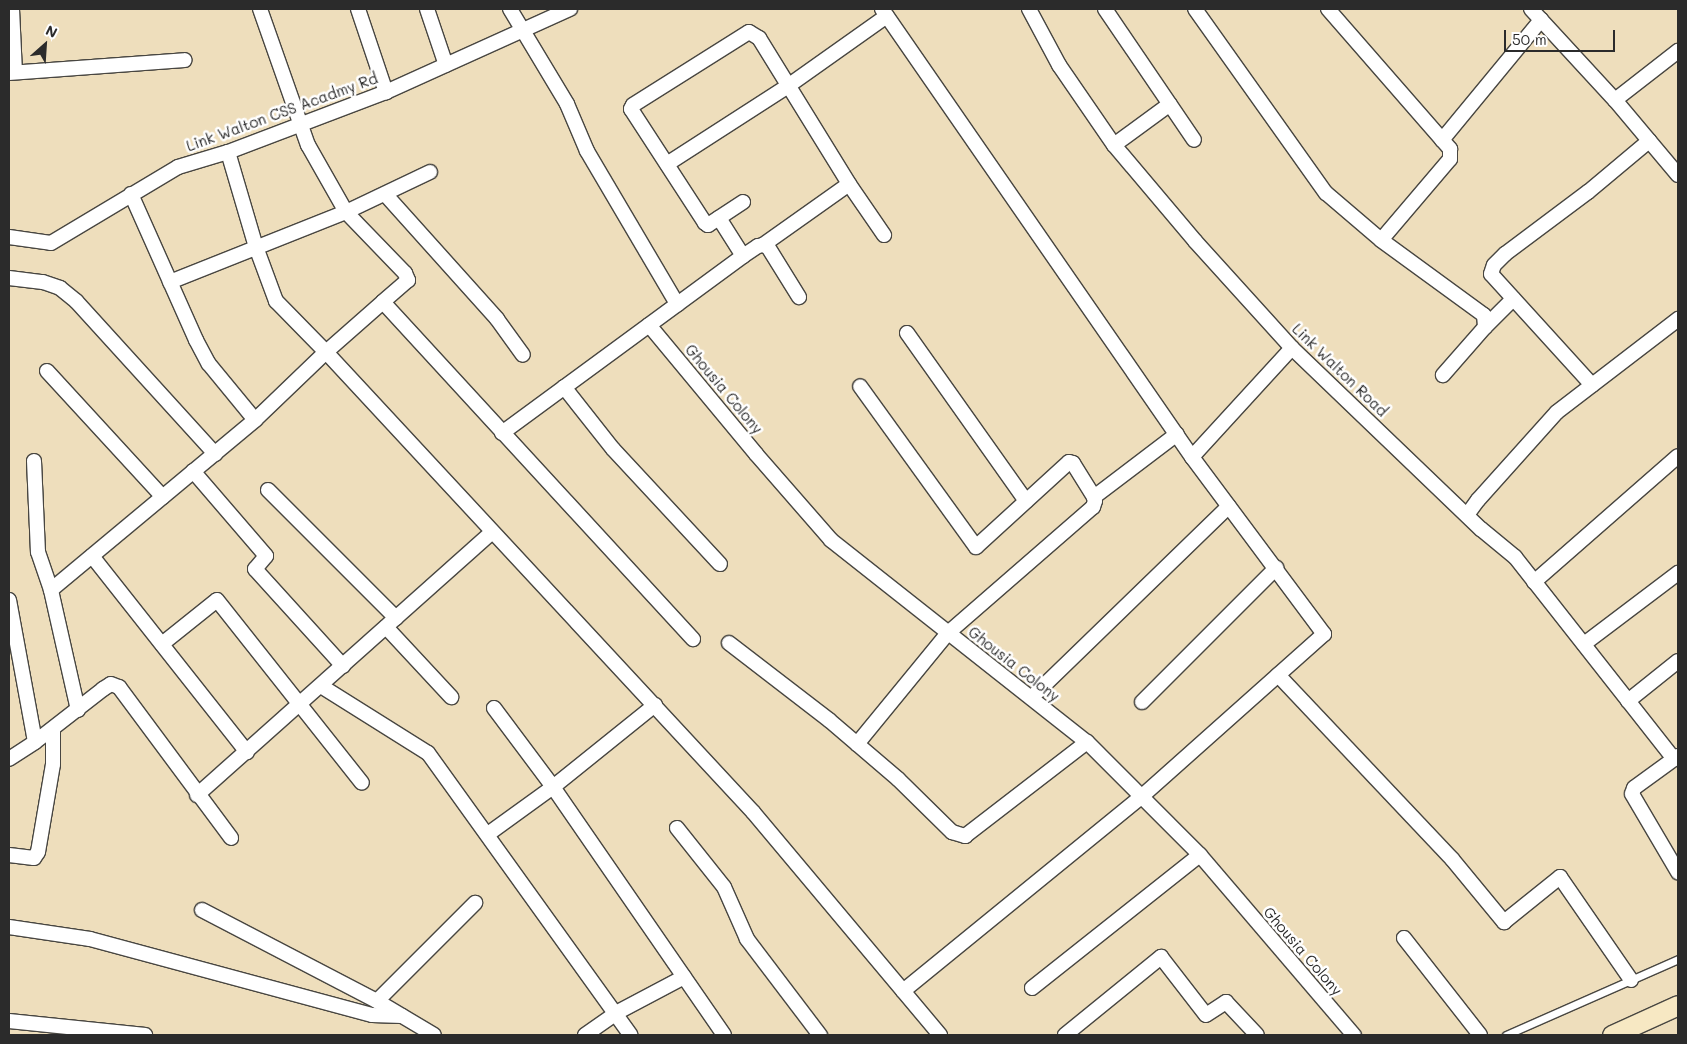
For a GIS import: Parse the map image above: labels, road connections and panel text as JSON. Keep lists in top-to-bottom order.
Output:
{
  "streets": {
    "street": ["Link Walton CSS Acadmy Rd", "Link Walton Road", "Ghousia Colony"]
  },
  "scale_bar": "50 m",
  "north": "top right"
}
